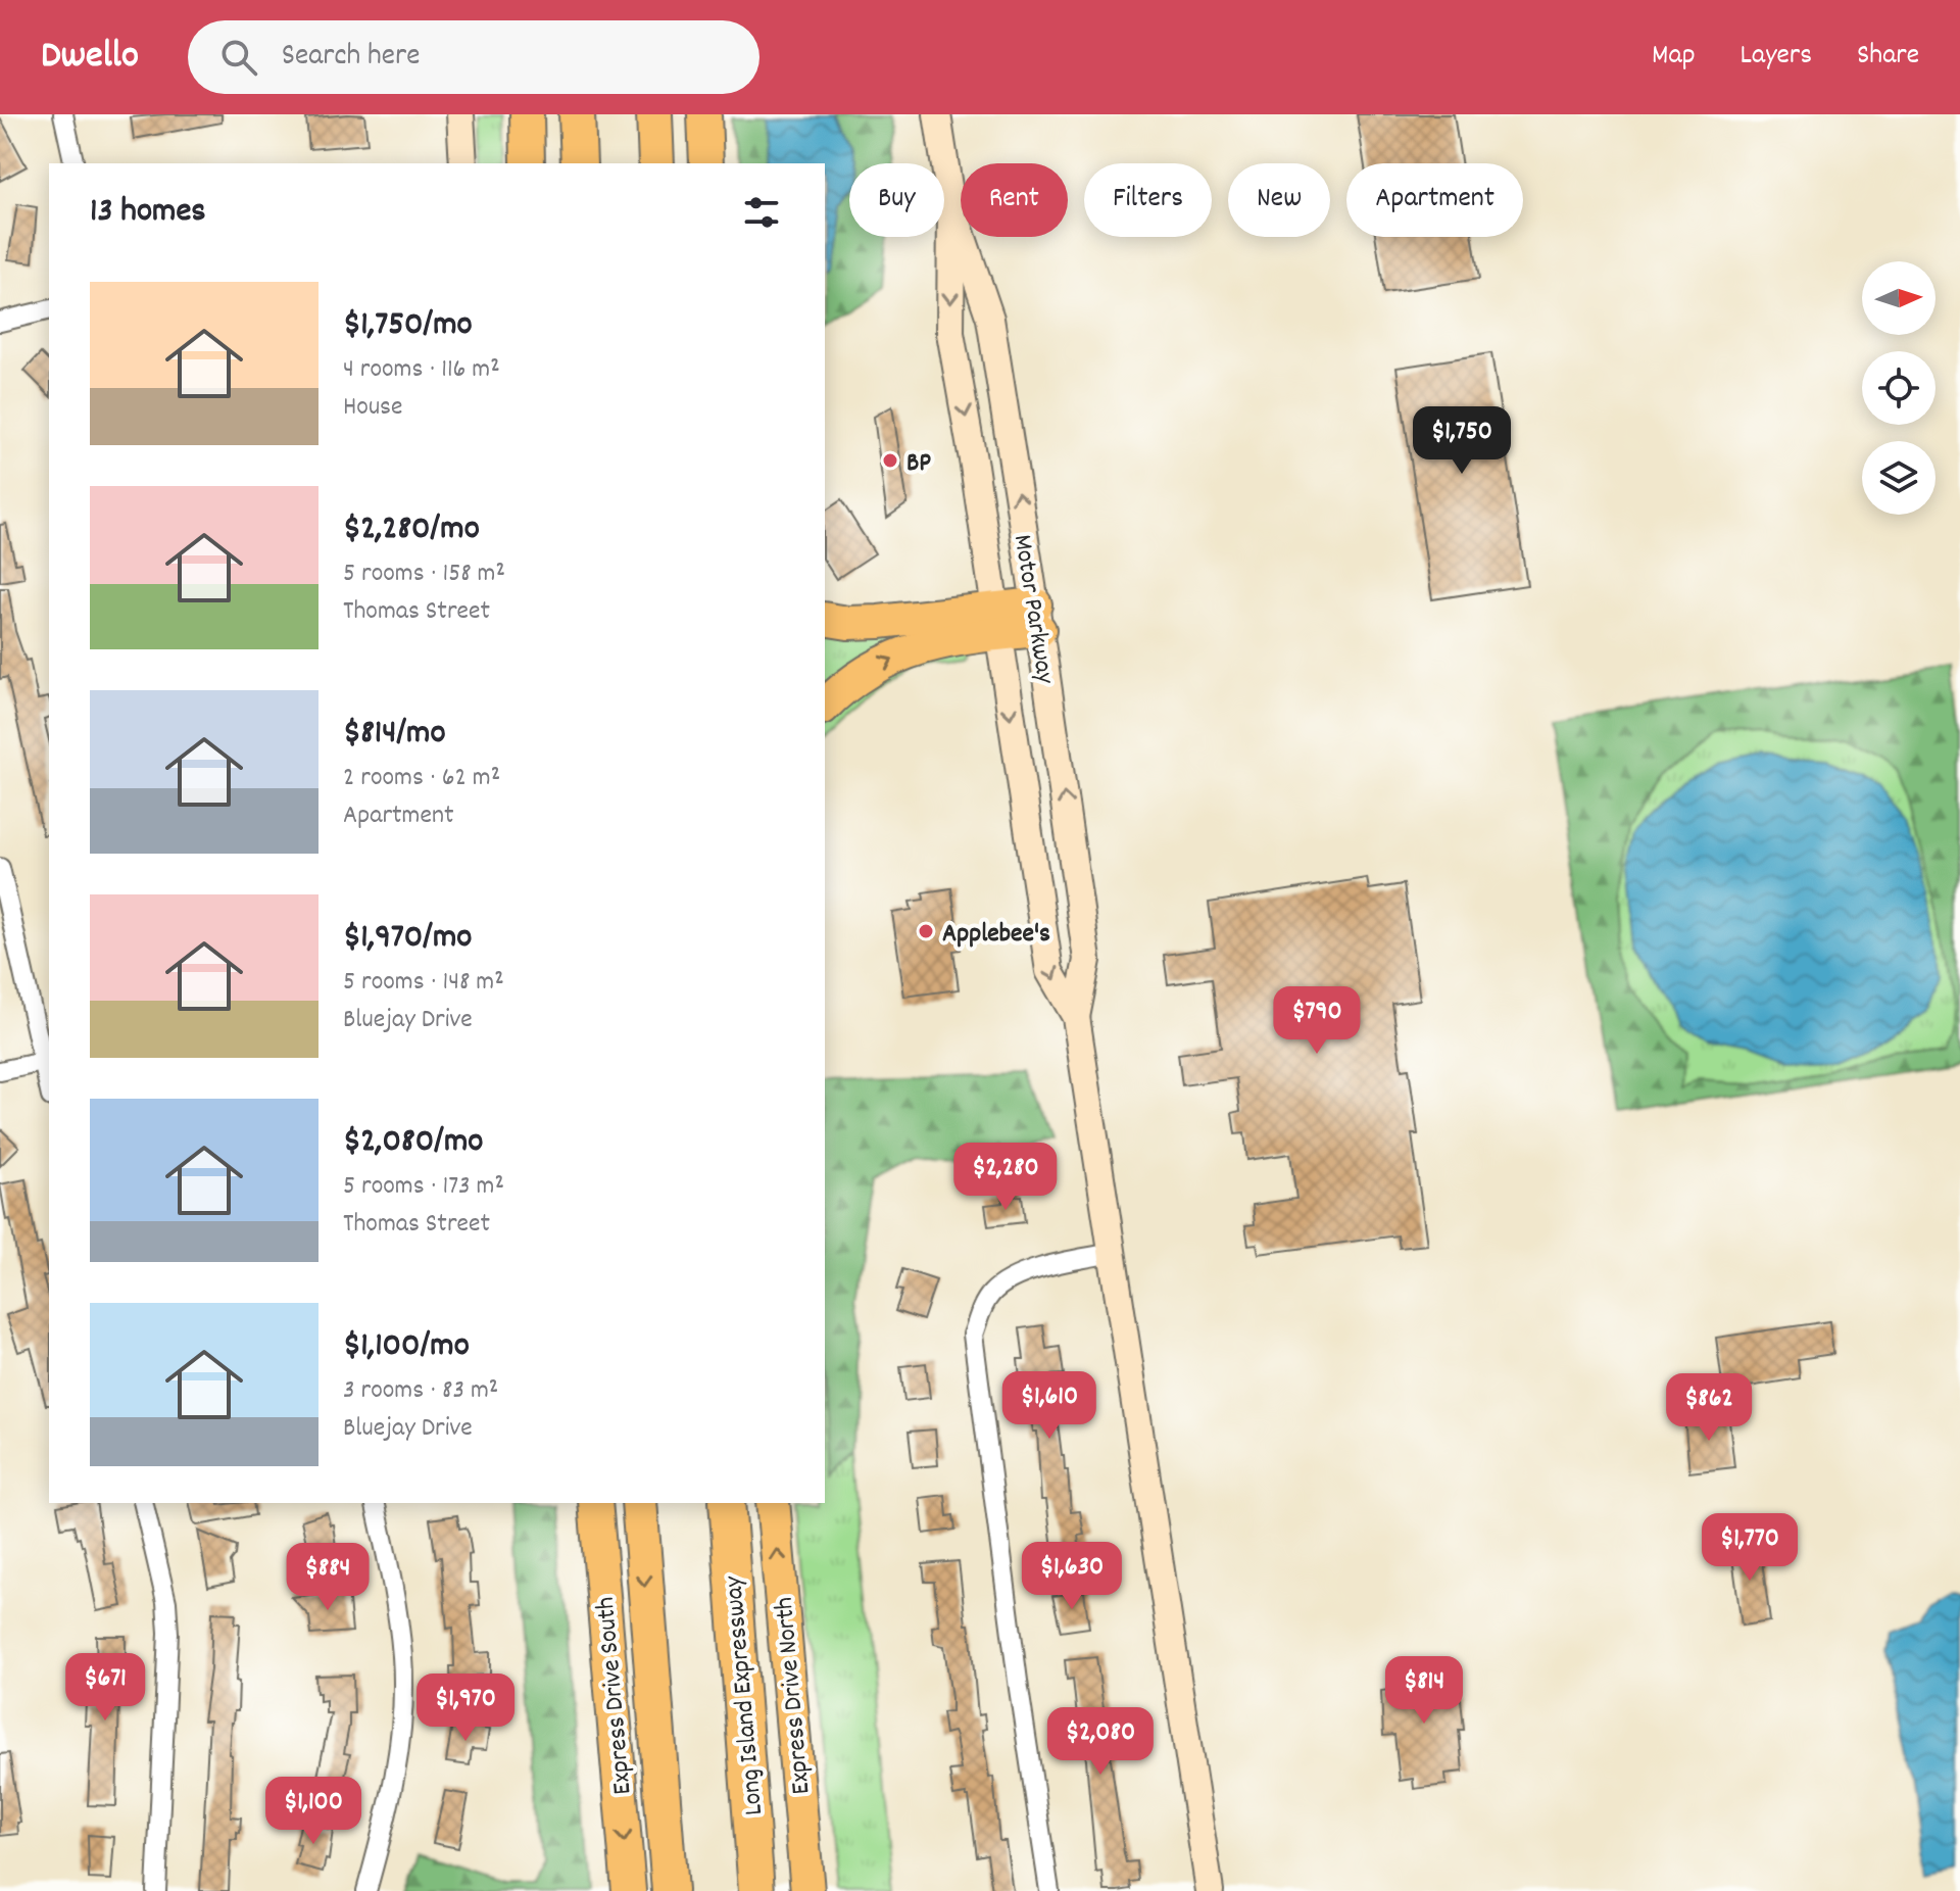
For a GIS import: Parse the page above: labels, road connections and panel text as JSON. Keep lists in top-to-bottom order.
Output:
{
  "streets": {
    "highway": ["Express Drive South", "Long Island Expressway", "Express Drive North"],
    "main road": ["Motor Parkway"]
  },
  "places": ["BP", "Applebee's"],
  "north": "right",
  "page": {
    "header": "Dwello",
    "search": "Search here",
    "nav": ["Map", "Layers", "Share"],
    "chip": [
      "Buy",
      "Rent",
      "Filters",
      "New",
      "Apartment"
    ],
    "heading": "13 homes",
    "list": [
      {
        "name": "$1,750/mo",
        "note": "4 rooms · 116 m² · House"
      },
      {
        "name": "$2,280/mo",
        "note": "5 rooms · 158 m² · Thomas Street"
      },
      {
        "name": "$814/mo",
        "note": "2 rooms · 62 m² · Apartment"
      },
      {
        "name": "$1,970/mo",
        "note": "5 rooms · 148 m² · Bluejay Drive"
      },
      {
        "name": "$2,080/mo",
        "note": "5 rooms · 173 m² · Thomas Street"
      },
      {
        "name": "$1,100/mo",
        "note": "3 rooms · 83 m² · Bluejay Drive"
      }
    ],
    "price": [
      "$1,750",
      "$790",
      "$2,280",
      "$1,610",
      "$862",
      "$1,770",
      "$1,630",
      "$884",
      "$671",
      "$814",
      "$1,970",
      "$2,080",
      "$1,100"
    ]
  }
}
